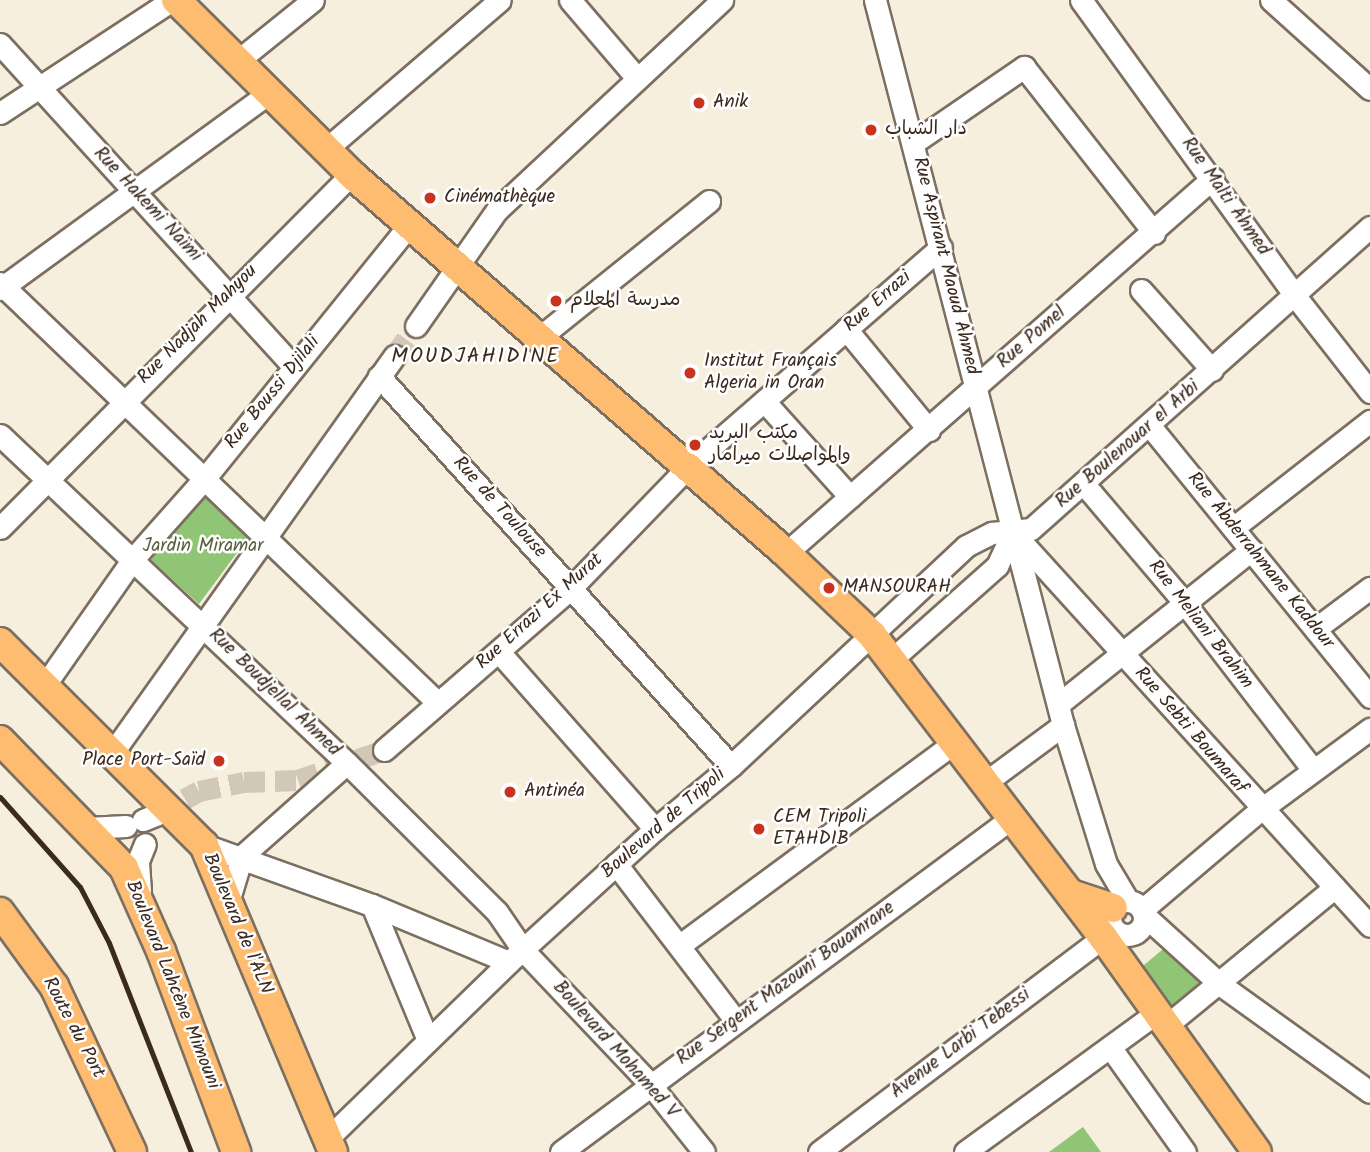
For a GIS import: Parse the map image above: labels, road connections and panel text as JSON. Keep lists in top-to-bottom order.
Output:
{
  "streets": {
    "main road": ["Boulevard de l'ALN", "Boulevard Lahcène Mimouni", "Route du Port"],
    "street": [
      "Rue Malti Ahmed",
      "Rue Hakemi Naïmi",
      "Rue Aspirant Maoud Ahmed",
      "Rue Errazi",
      "Rue Nadjah Mahyou",
      "Rue Pomel",
      "Rue Boussi Djilali",
      "Rue Boulenouar el Arbi",
      "Rue de Toulouse",
      "Rue Abderrahmane Kaddour",
      "Rue Errazi Ex Murat",
      "Rue Meliani Brahim",
      "Rue Boudjellal Ahmed",
      "Rue Sebti Boumaraf",
      "Boulevard de Tripoli",
      "Rue Sergent Mazouni Bouamrane",
      "Avenue Larbi Tebessi",
      "Boulevard Mohamed V"
    ]
  },
  "crossings": [
    ["Rue Malti Ahmed", "Rue Pomel"],
    ["Rue Malti Ahmed", "Rue Boulenouar el Arbi"],
    ["Rue Hakemi Naïmi", "Rue Nadjah Mahyou"],
    ["Rue Hakemi Naïmi", "Rue Boussi Djilali"],
    ["Rue Aspirant Maoud Ahmed", "Rue Errazi"],
    ["Rue Aspirant Maoud Ahmed", "Rue Pomel"],
    ["Rue Aspirant Maoud Ahmed", "Rue Boulenouar el Arbi"],
    ["Rue Aspirant Maoud Ahmed", "Rue Sebti Boumaraf"],
    ["Rue Aspirant Maoud Ahmed", "Boulevard de Tripoli"],
    ["Rue Aspirant Maoud Ahmed", "Avenue Larbi Tebessi"],
    ["Rue Errazi", "Rue Errazi Ex Murat"],
    ["Rue Nadjah Mahyou", "Rue Boudjellal Ahmed"],
    ["Rue Boussi Djilali", "Rue Boudjellal Ahmed"],
    ["Rue Boussi Djilali", "Boulevard de l'ALN"],
    ["Rue Boulenouar el Arbi", "Rue Abderrahmane Kaddour"],
    ["Rue Boulenouar el Arbi", "Rue Meliani Brahim"],
    ["Rue Boulenouar el Arbi", "Rue Sebti Boumaraf"],
    ["Rue Boulenouar el Arbi", "Boulevard de Tripoli"],
    ["Rue de Toulouse", "Rue Errazi Ex Murat"],
    ["Rue de Toulouse", "Boulevard de Tripoli"],
    ["Rue Boudjellal Ahmed", "Boulevard de Tripoli"],
    ["Rue Boudjellal Ahmed", "Boulevard Mohamed V"],
    ["Rue Sebti Boumaraf", "Boulevard de Tripoli"],
    ["Boulevard de Tripoli", "Boulevard de l'ALN"],
    ["Boulevard de Tripoli", "Boulevard Mohamed V"],
    ["Rue Sergent Mazouni Bouamrane", "Boulevard Mohamed V"]
  ],
  "districts": ["MOUDJAHIDINE"],
  "parks": ["Jardin Miramar"],
  "places": [
    "Anik",
    "دار الشباب",
    "Cinémathèque",
    "مدرسة المعلام",
    "Institut Français Algeria in Oran",
    "مكتب البريد والمواصلات ميرامار",
    "MANSOURAH",
    "Place Port-Saïd",
    "Antinéa",
    "CEM Tripoli ETAHDIB"
  ]
}
